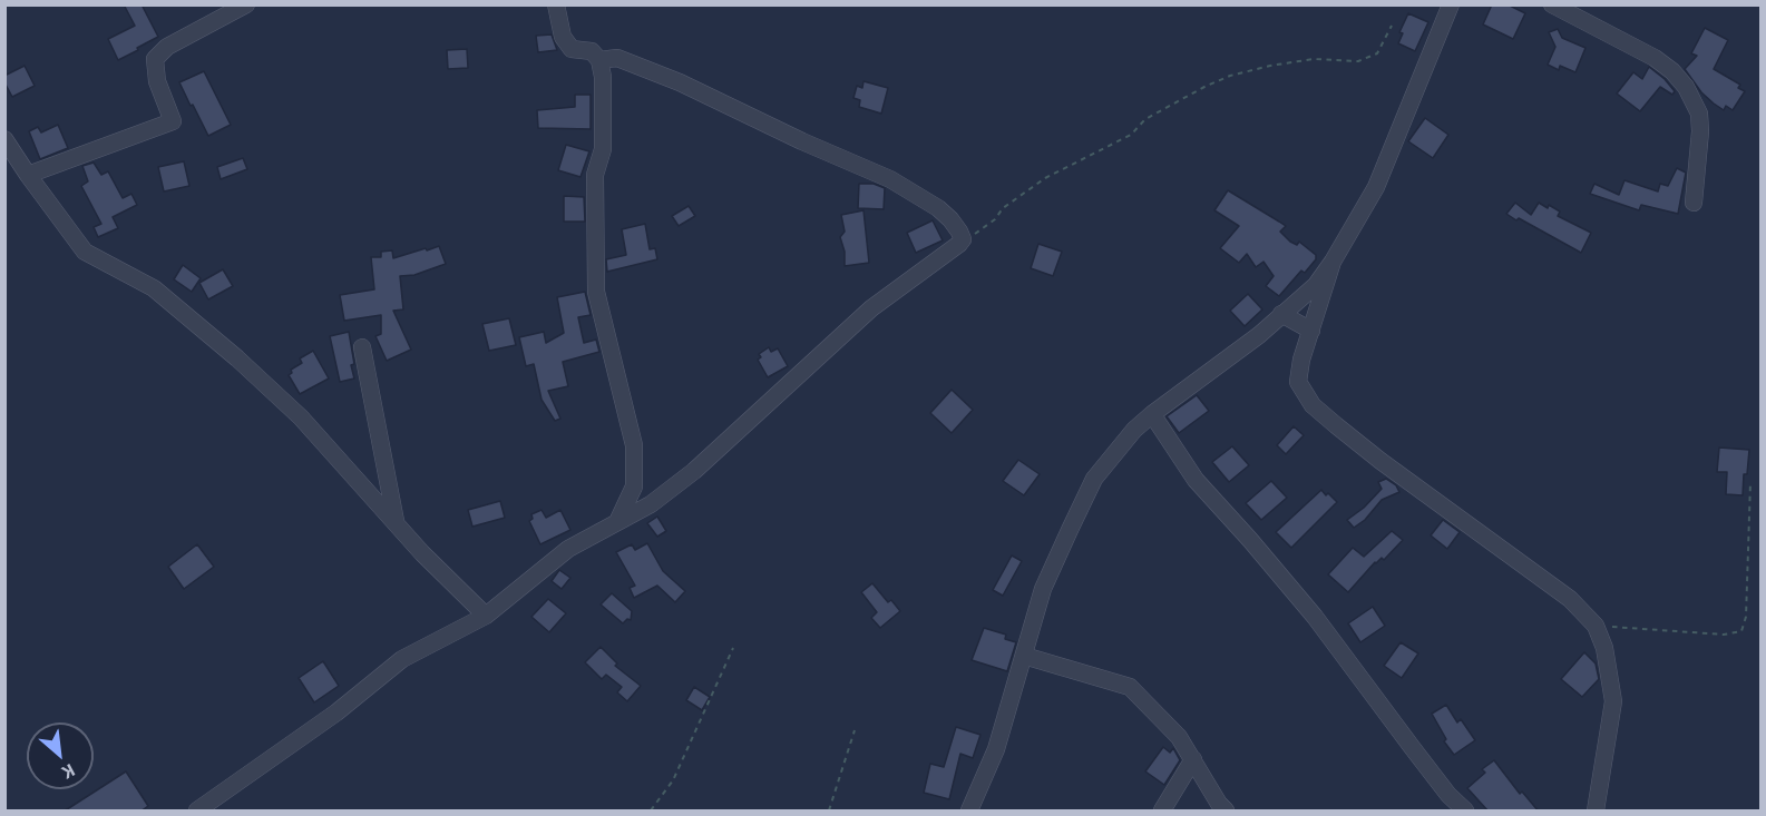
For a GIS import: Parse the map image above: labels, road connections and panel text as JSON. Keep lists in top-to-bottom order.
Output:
{
  "north": "bottom right"
}
